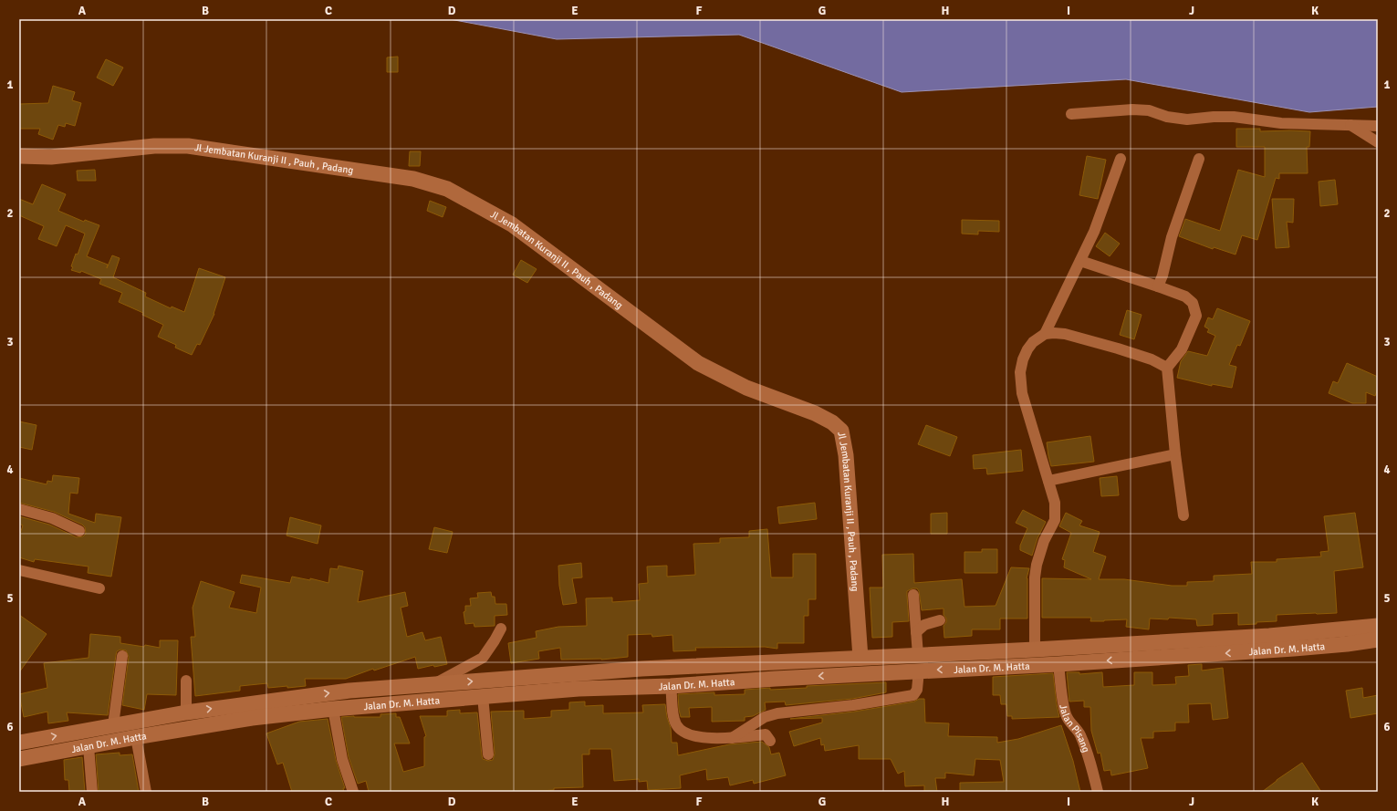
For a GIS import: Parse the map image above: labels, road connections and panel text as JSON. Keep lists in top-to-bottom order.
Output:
{
  "streets": {
    "main road": ["Jl Jembatan Kuranji II , Pauh , Padang", "Jalan Dr. M. Hatta"],
    "street": ["Jalan Pisang"]
  },
  "crossings": [
    ["Jl Jembatan Kuranji II , Pauh , Padang", "Jalan Dr. M. Hatta"],
    ["Jalan Dr. M. Hatta", "Jalan Pisang"]
  ],
  "grid": {
    "columns": [
      "A",
      "B",
      "C",
      "D",
      "E",
      "F",
      "G",
      "H",
      "I",
      "J",
      "K"
    ],
    "rows": [
      "1",
      "2",
      "3",
      "4",
      "5",
      "6"
    ]
  }
}
